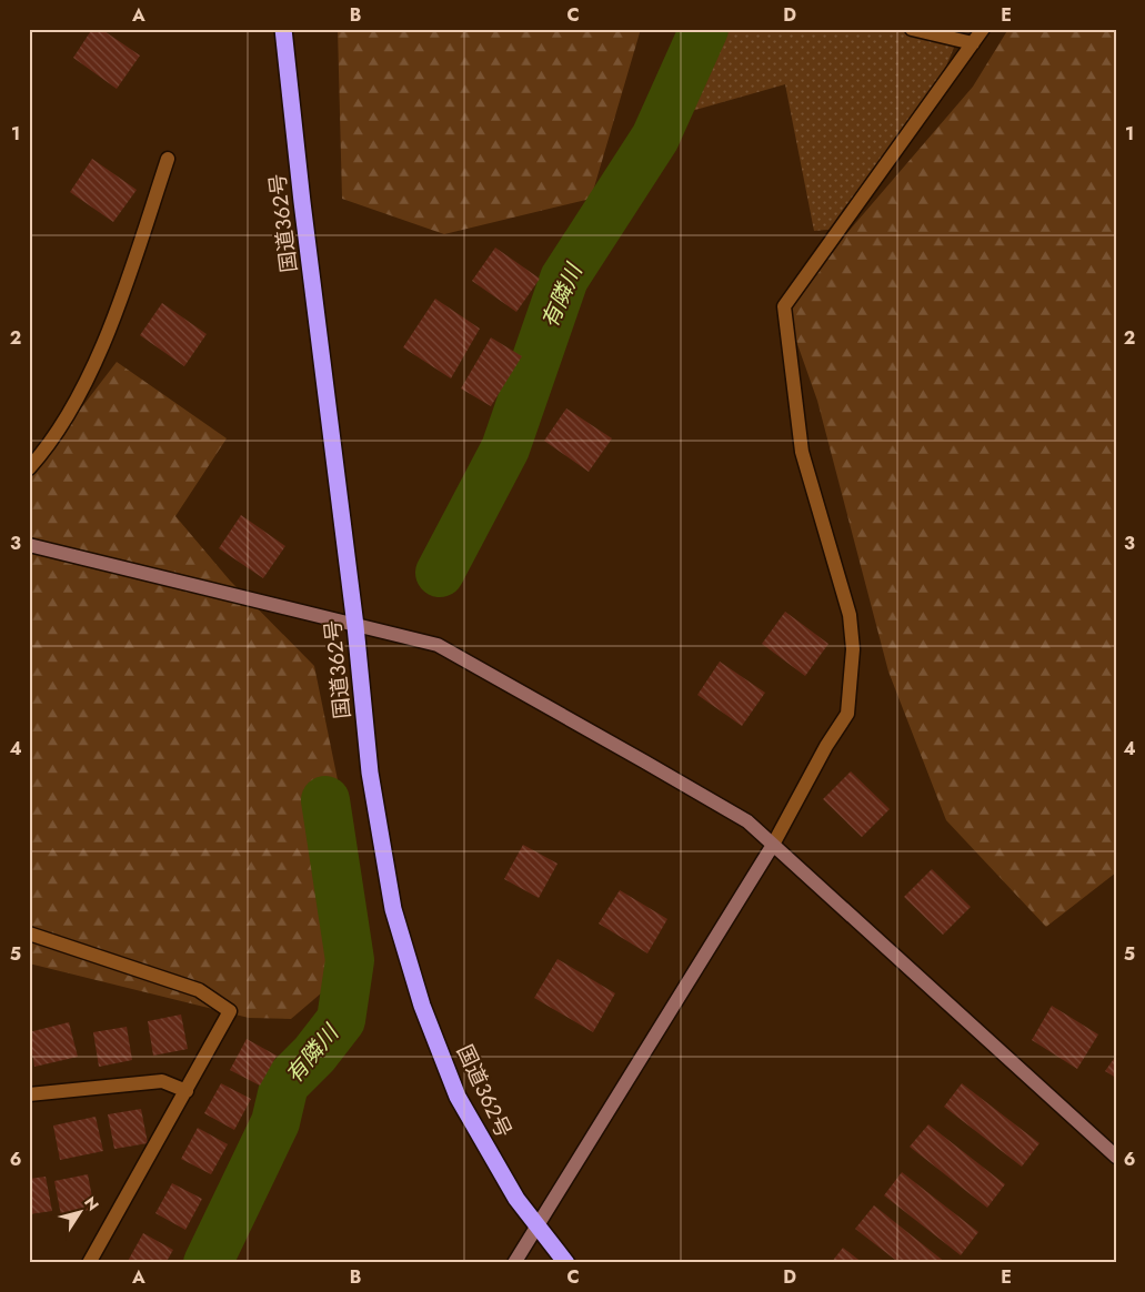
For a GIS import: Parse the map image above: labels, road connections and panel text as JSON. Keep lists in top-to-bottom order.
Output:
{
  "streets": {
    "highway": ["国道362号"]
  },
  "water": ["有隣川"],
  "north": "top right",
  "grid": {
    "columns": [
      "A",
      "B",
      "C",
      "D",
      "E"
    ],
    "rows": [
      "1",
      "2",
      "3",
      "4",
      "5",
      "6"
    ]
  }
}
